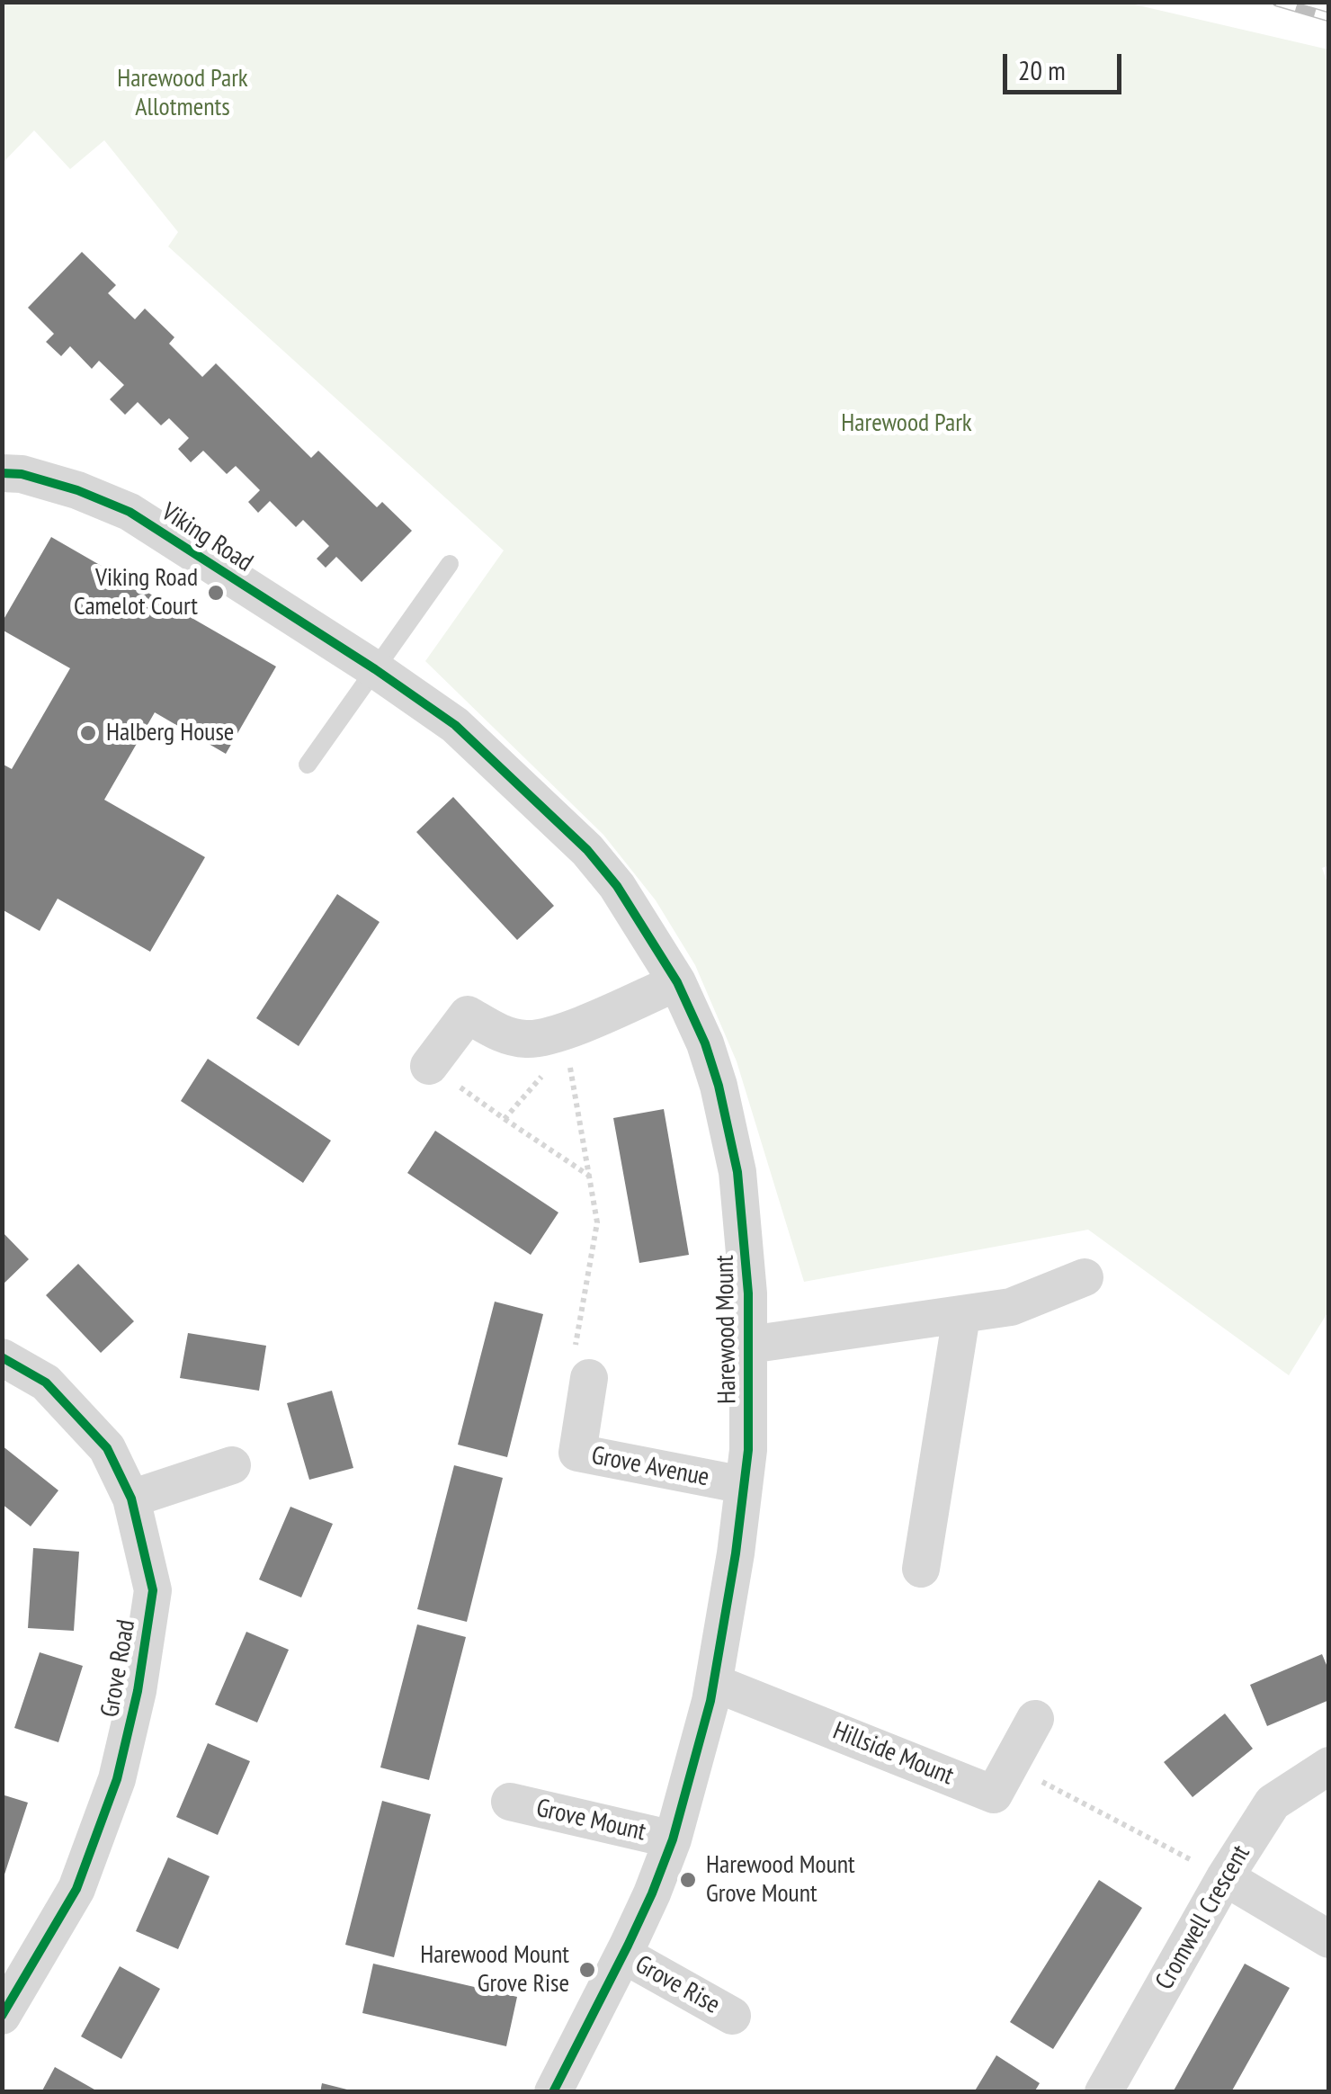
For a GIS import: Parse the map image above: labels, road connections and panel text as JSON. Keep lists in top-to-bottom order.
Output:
{
  "streets": {
    "street": [
      "Viking Road",
      "Harewood Mount",
      "Grove Avenue",
      "Grove Road",
      "Hillside Mount",
      "Grove Mount",
      "Cromwell Crescent",
      "Grove Rise"
    ]
  },
  "crossings": [
    ["Viking Road", "Harewood Mount"],
    ["Harewood Mount", "Grove Avenue"],
    ["Harewood Mount", "Hillside Mount"],
    ["Harewood Mount", "Grove Mount"],
    ["Harewood Mount", "Grove Rise"]
  ],
  "parks": ["Harewood Park Allotments", "Harewood Park"],
  "places": [
    "Viking Road Camelot Court",
    "Halberg House",
    "Harewood Mount Grove Mount",
    "Harewood Mount Grove Rise"
  ],
  "scale_bar": "20 m"
}
